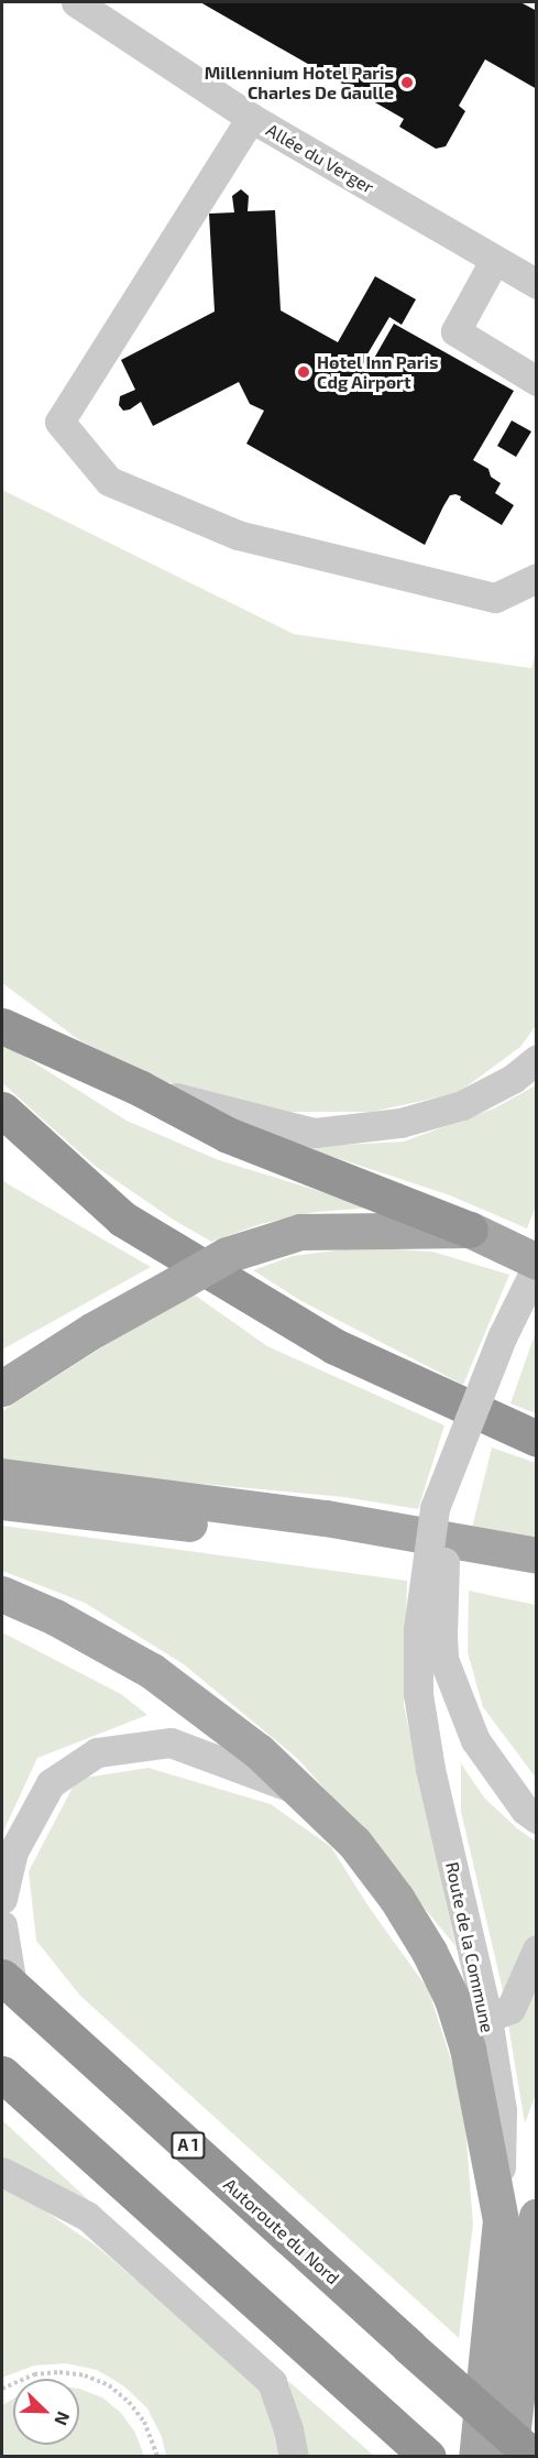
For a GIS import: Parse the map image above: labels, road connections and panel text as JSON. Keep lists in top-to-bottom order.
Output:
{
  "streets": {
    "highway": ["A 1", "Autoroute du Nord"],
    "main road": ["Route de la Commune"],
    "street": ["Allée du Verger"]
  },
  "places": ["Millennium Hotel Paris Charles De Gaulle", "Hotel Inn Paris Cdg Airport"],
  "north": "bottom right"
}
